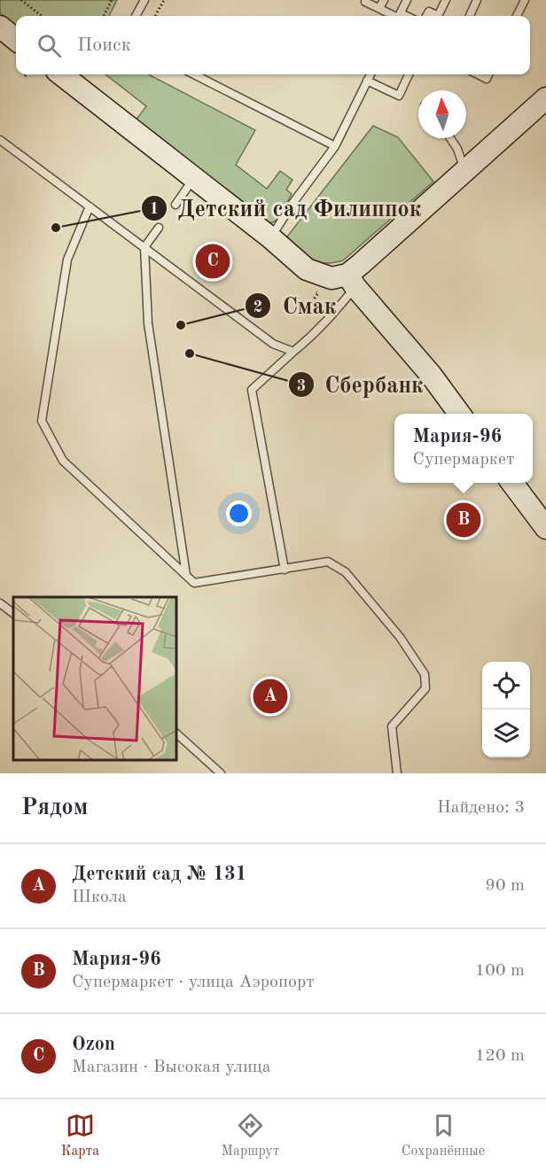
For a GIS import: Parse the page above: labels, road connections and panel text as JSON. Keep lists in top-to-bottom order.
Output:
{
  "places": ["Детский сад Филиппок", "Смак", "Сбербанк"],
  "north": "top",
  "page": {
    "search": "Поиск",
    "pins": ["C", "B", "A"],
    "popup": ["Мария-96", "Супермаркет"],
    "heading": ["Рядом", "Найдено: 3"],
    "list": [
      {
        "mark": "A",
        "name": "Детский сад № 131",
        "note": "Школа",
        "value": "90 m"
      },
      {
        "mark": "B",
        "name": "Мария-96",
        "note": "Супермаркет · улица Аэропорт",
        "value": "100 m"
      },
      {
        "mark": "C",
        "name": "Ozon",
        "note": "Магазин · Высокая улица",
        "value": "120 m"
      }
    ],
    "nav": ["Карта", "Маршрут", "Сохранённые"]
  }
}
